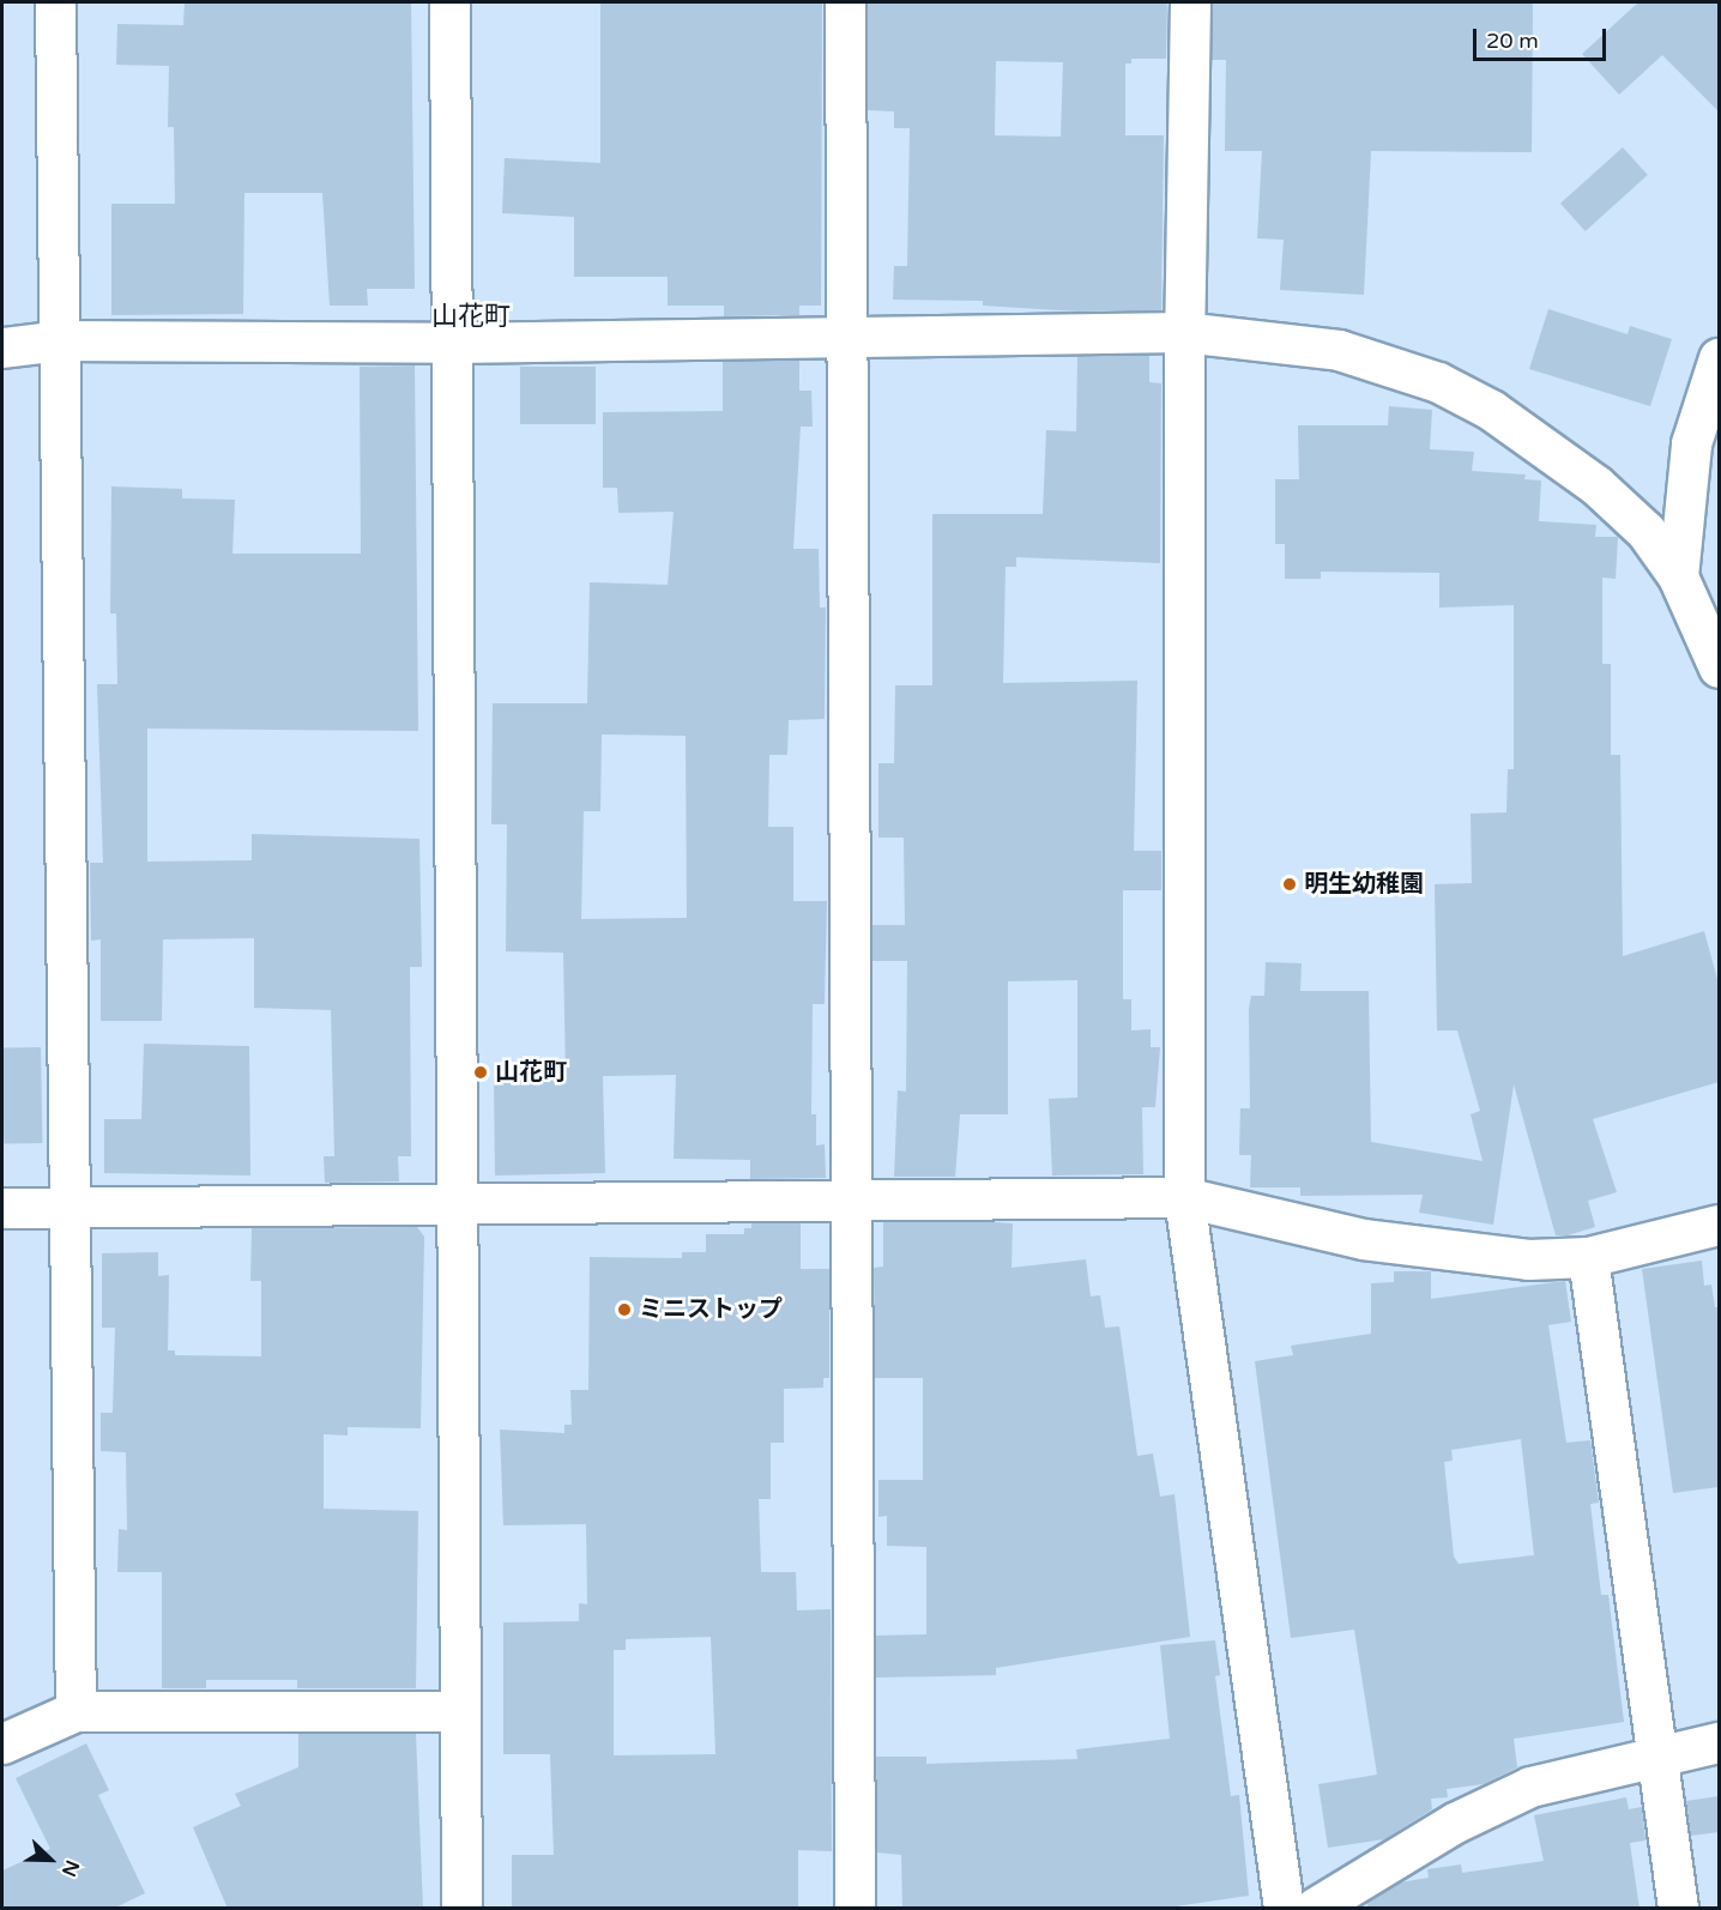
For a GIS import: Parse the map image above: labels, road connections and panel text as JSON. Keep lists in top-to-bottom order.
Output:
{
  "districts": ["山花町"],
  "places": ["明生幼稚園", "山花町", "ミニストップ"],
  "scale_bar": "20 m",
  "north": "bottom right"
}
